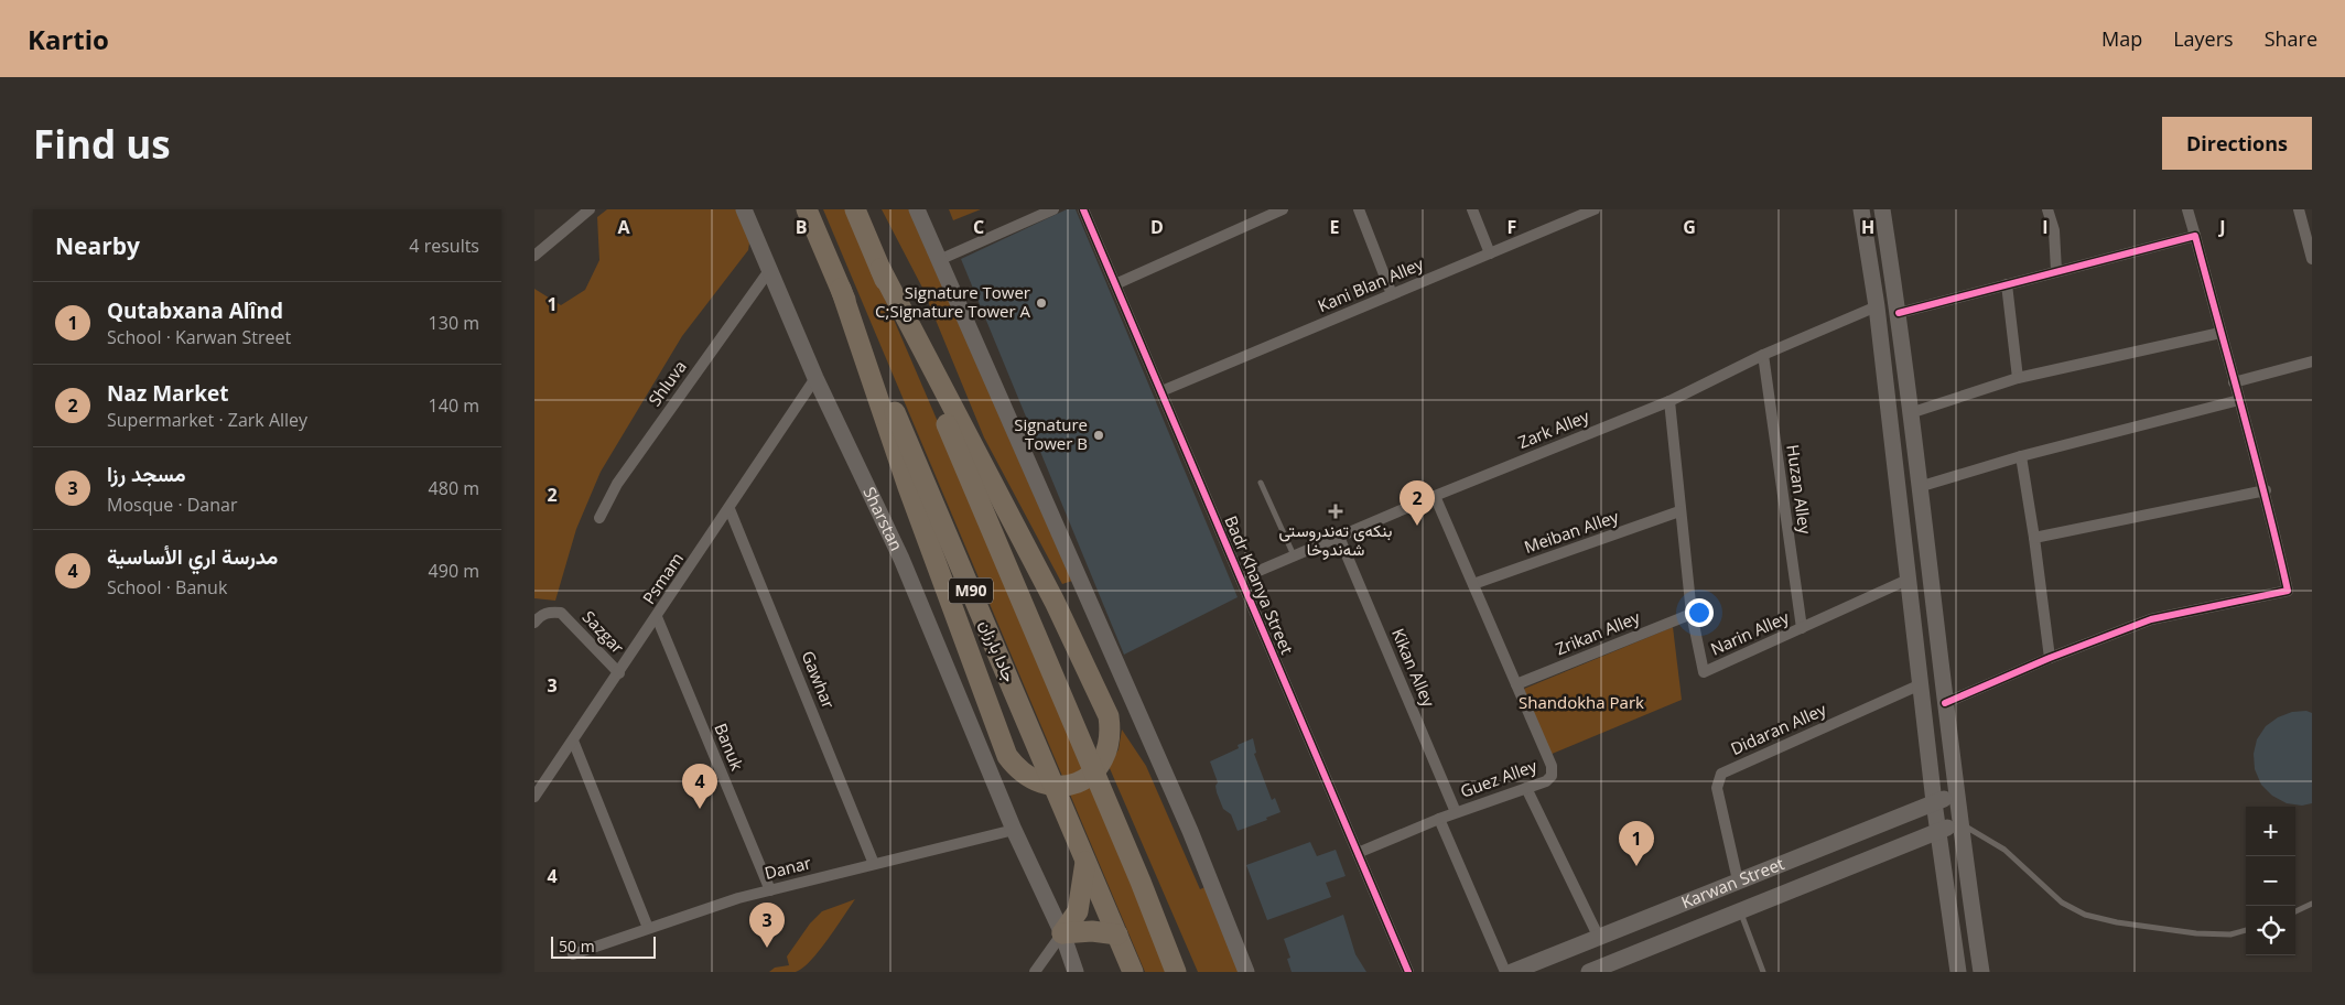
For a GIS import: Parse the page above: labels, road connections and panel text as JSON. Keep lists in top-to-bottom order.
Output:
{
  "streets": {
    "highway": ["M90", "جادا بارزان"],
    "main road": ["Sharstan", "Karwan Street"],
    "street": [
      "Kani Blan Alley",
      "Shluva",
      "Zark Alley",
      "Huzan Alley",
      "Meiban Alley",
      "Psmam",
      "Badr Khanya Street",
      "Sazgar",
      "Zrikan Alley",
      "Narin Alley",
      "Kikan Alley",
      "Gawhar",
      "Didaran Alley",
      "Banuk",
      "Guez Alley",
      "Danar"
    ]
  },
  "crossings": [
    ["Kani Blan Alley", "Badr Khanya Street"],
    ["Shluva", "Sharstan"],
    ["Zark Alley", "Huzan Alley"],
    ["Zark Alley", "Badr Khanya Street"],
    ["Zark Alley", "Narin Alley"],
    ["Zark Alley", "Kikan Alley"],
    ["Zark Alley", "Guez Alley"],
    ["Huzan Alley", "Narin Alley"],
    ["Sharstan", "Psmam"],
    ["Sharstan", "Danar"],
    ["Meiban Alley", "Narin Alley"],
    ["Meiban Alley", "Guez Alley"],
    ["Psmam", "Sazgar"],
    ["Psmam", "Gawhar"],
    ["Psmam", "Banuk"],
    ["Badr Khanya Street", "Guez Alley"],
    ["Zrikan Alley", "Narin Alley"],
    ["Zrikan Alley", "Guez Alley"],
    ["Kikan Alley", "Guez Alley"],
    ["Gawhar", "Danar"],
    ["Didaran Alley", "Karwan Street"],
    ["Banuk", "Danar"]
  ],
  "parks": ["Shandokha Park"],
  "places": {
    "other": ["Signature Tower C;Signature Tower A", "Signature Tower B"],
    "health": ["بنکەی تەندروستی شەندوخا"]
  },
  "scale_bar": "50 m",
  "page": {
    "header": "Kartio",
    "nav": ["Map", "Layers", "Share"],
    "buttons": "Directions",
    "title": "Find us",
    "heading": ["Nearby", "4 results"],
    "list": [
      {
        "mark": "1",
        "name": "Qutabxana Alînd",
        "note": "School · Karwan Street",
        "value": "130 m"
      },
      {
        "mark": "2",
        "name": "Naz Market",
        "note": "Supermarket · Zark Alley",
        "value": "140 m"
      },
      {
        "mark": "3",
        "name": "مسجد رزا",
        "note": "Mosque · Danar",
        "value": "480 m"
      },
      {
        "mark": "4",
        "name": "مدرسة اري الأساسية",
        "note": "School · Banuk",
        "value": "490 m"
      }
    ],
    "pins": [
      "2",
      "4",
      "1",
      "3"
    ],
    "map_buttons": ["+", "−"],
    "scale": "50 m"
  },
  "grid": {
    "columns": [
      "A",
      "B",
      "C",
      "D",
      "E",
      "F",
      "G",
      "H",
      "I",
      "J"
    ],
    "rows": [
      "1",
      "2",
      "3",
      "4"
    ]
  }
}
